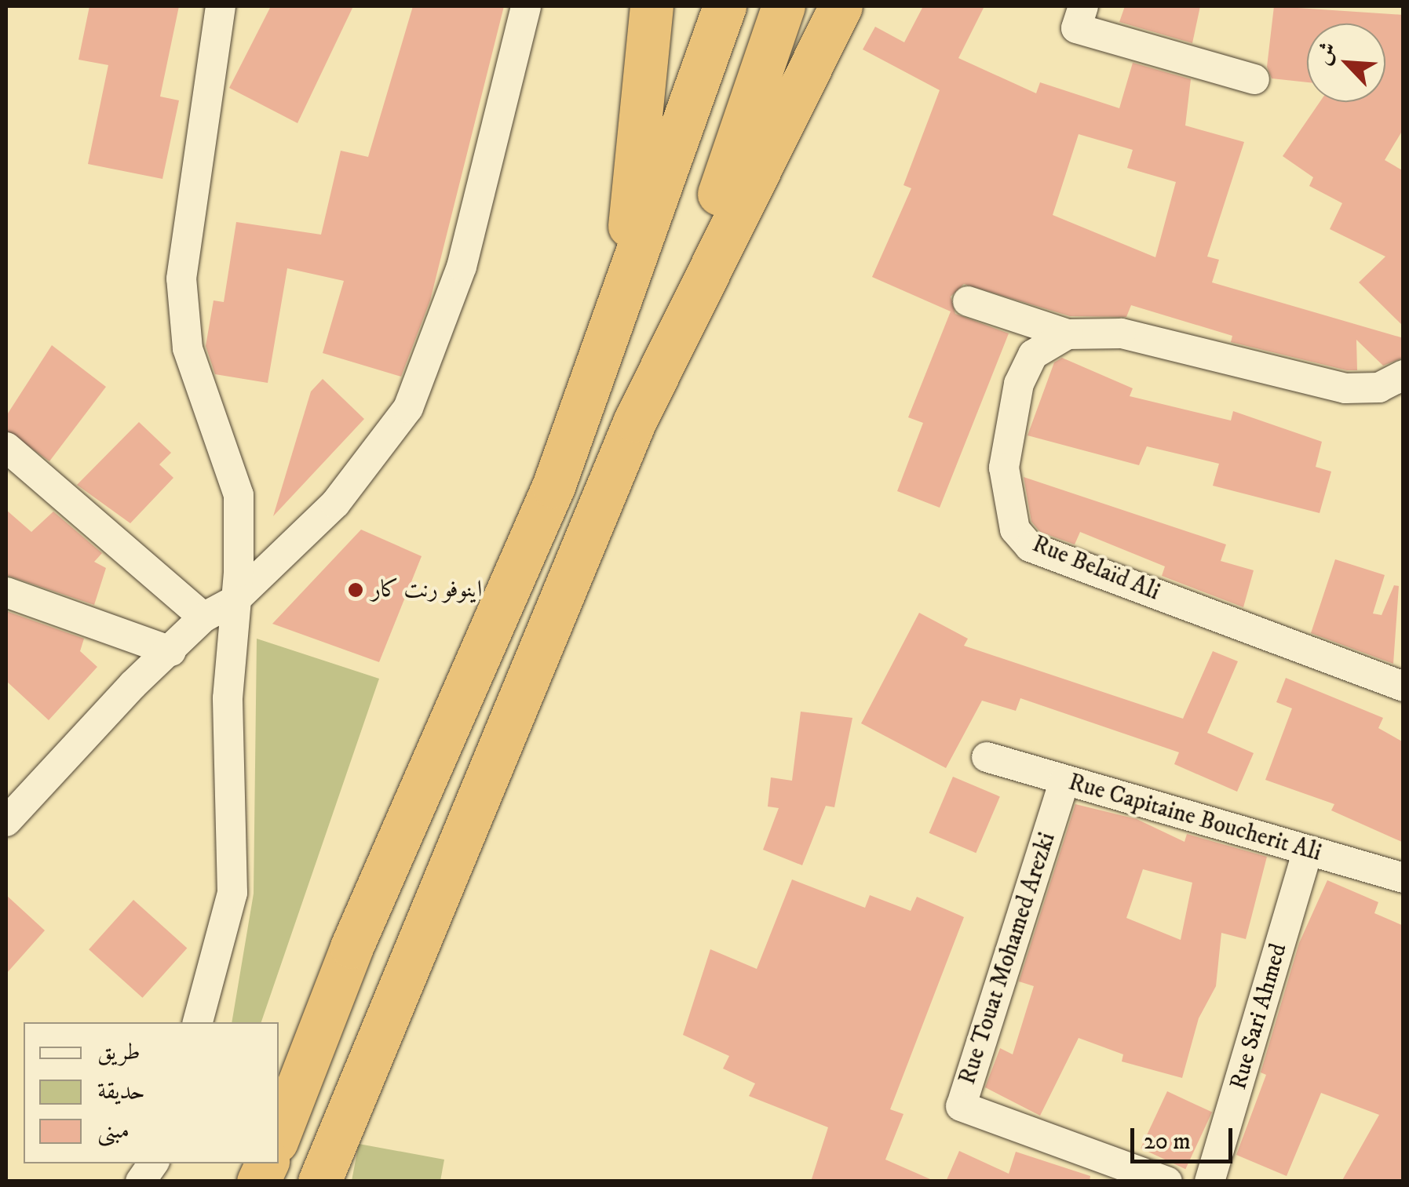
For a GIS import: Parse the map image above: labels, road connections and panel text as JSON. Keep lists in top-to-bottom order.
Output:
{
  "streets": {
    "street": [
      "Rue Belaïd Ali",
      "Rue Capitaine Boucherit Ali",
      "Rue Touat Mohamed Arezki",
      "Rue Sari Ahmed"
    ]
  },
  "crossings": [
    ["Rue Capitaine Boucherit Ali", "Rue Touat Mohamed Arezki"],
    ["Rue Capitaine Boucherit Ali", "Rue Sari Ahmed"]
  ],
  "places": ["اينوفو رنت كار"],
  "legend": ["طريق", "حديقة", "مبنى"],
  "scale_bar": "20 m",
  "north": "top left"
}
